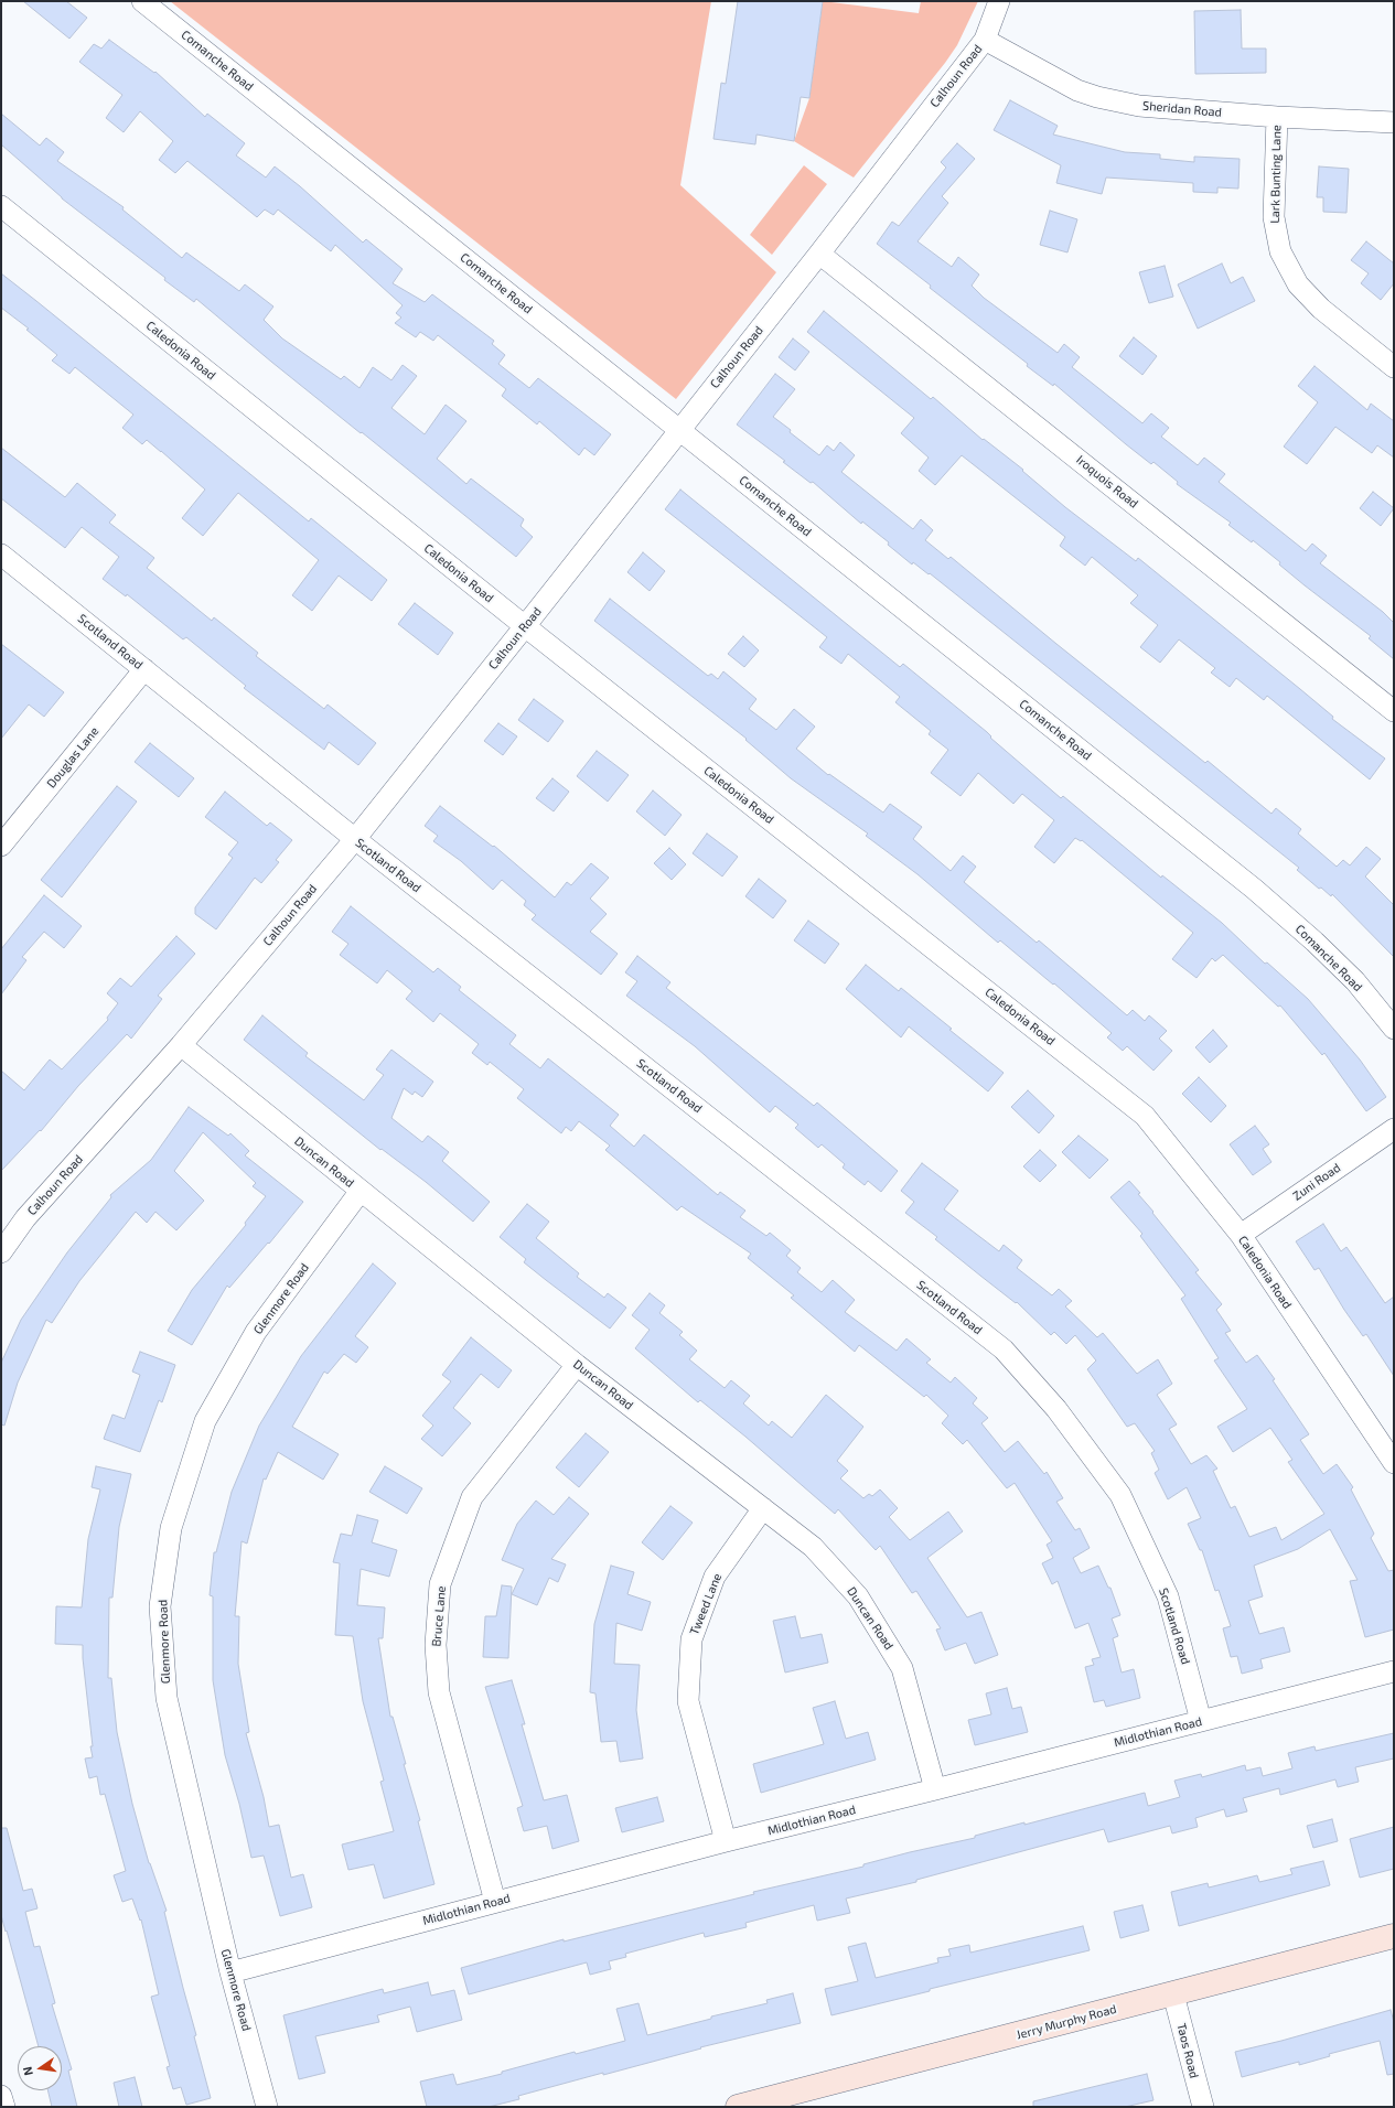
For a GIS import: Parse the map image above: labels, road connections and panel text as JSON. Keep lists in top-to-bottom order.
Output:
{
  "streets": {
    "street": [
      "Comanche Road",
      "Calhoun Road",
      "Sheridan Road",
      "Lark Bunting Lane",
      "Caledonia Road",
      "Iroquois Road",
      "Scotland Road",
      "Douglas Lane",
      "Duncan Road",
      "Zuni Road",
      "Glenmore Road",
      "Tweed Lane",
      "Bruce Lane",
      "Midlothian Road",
      "Jerry Murphy Road",
      "Taos Road"
    ]
  },
  "crossings": [
    ["Comanche Road", "Calhoun Road"],
    ["Calhoun Road", "Sheridan Road"],
    ["Calhoun Road", "Caledonia Road"],
    ["Calhoun Road", "Iroquois Road"],
    ["Calhoun Road", "Scotland Road"],
    ["Calhoun Road", "Duncan Road"],
    ["Sheridan Road", "Lark Bunting Lane"],
    ["Caledonia Road", "Zuni Road"],
    ["Scotland Road", "Douglas Lane"],
    ["Scotland Road", "Midlothian Road"],
    ["Duncan Road", "Glenmore Road"],
    ["Duncan Road", "Tweed Lane"],
    ["Duncan Road", "Bruce Lane"],
    ["Duncan Road", "Midlothian Road"],
    ["Glenmore Road", "Midlothian Road"],
    ["Tweed Lane", "Midlothian Road"],
    ["Bruce Lane", "Midlothian Road"],
    ["Jerry Murphy Road", "Taos Road"]
  ],
  "north": "left"
}
